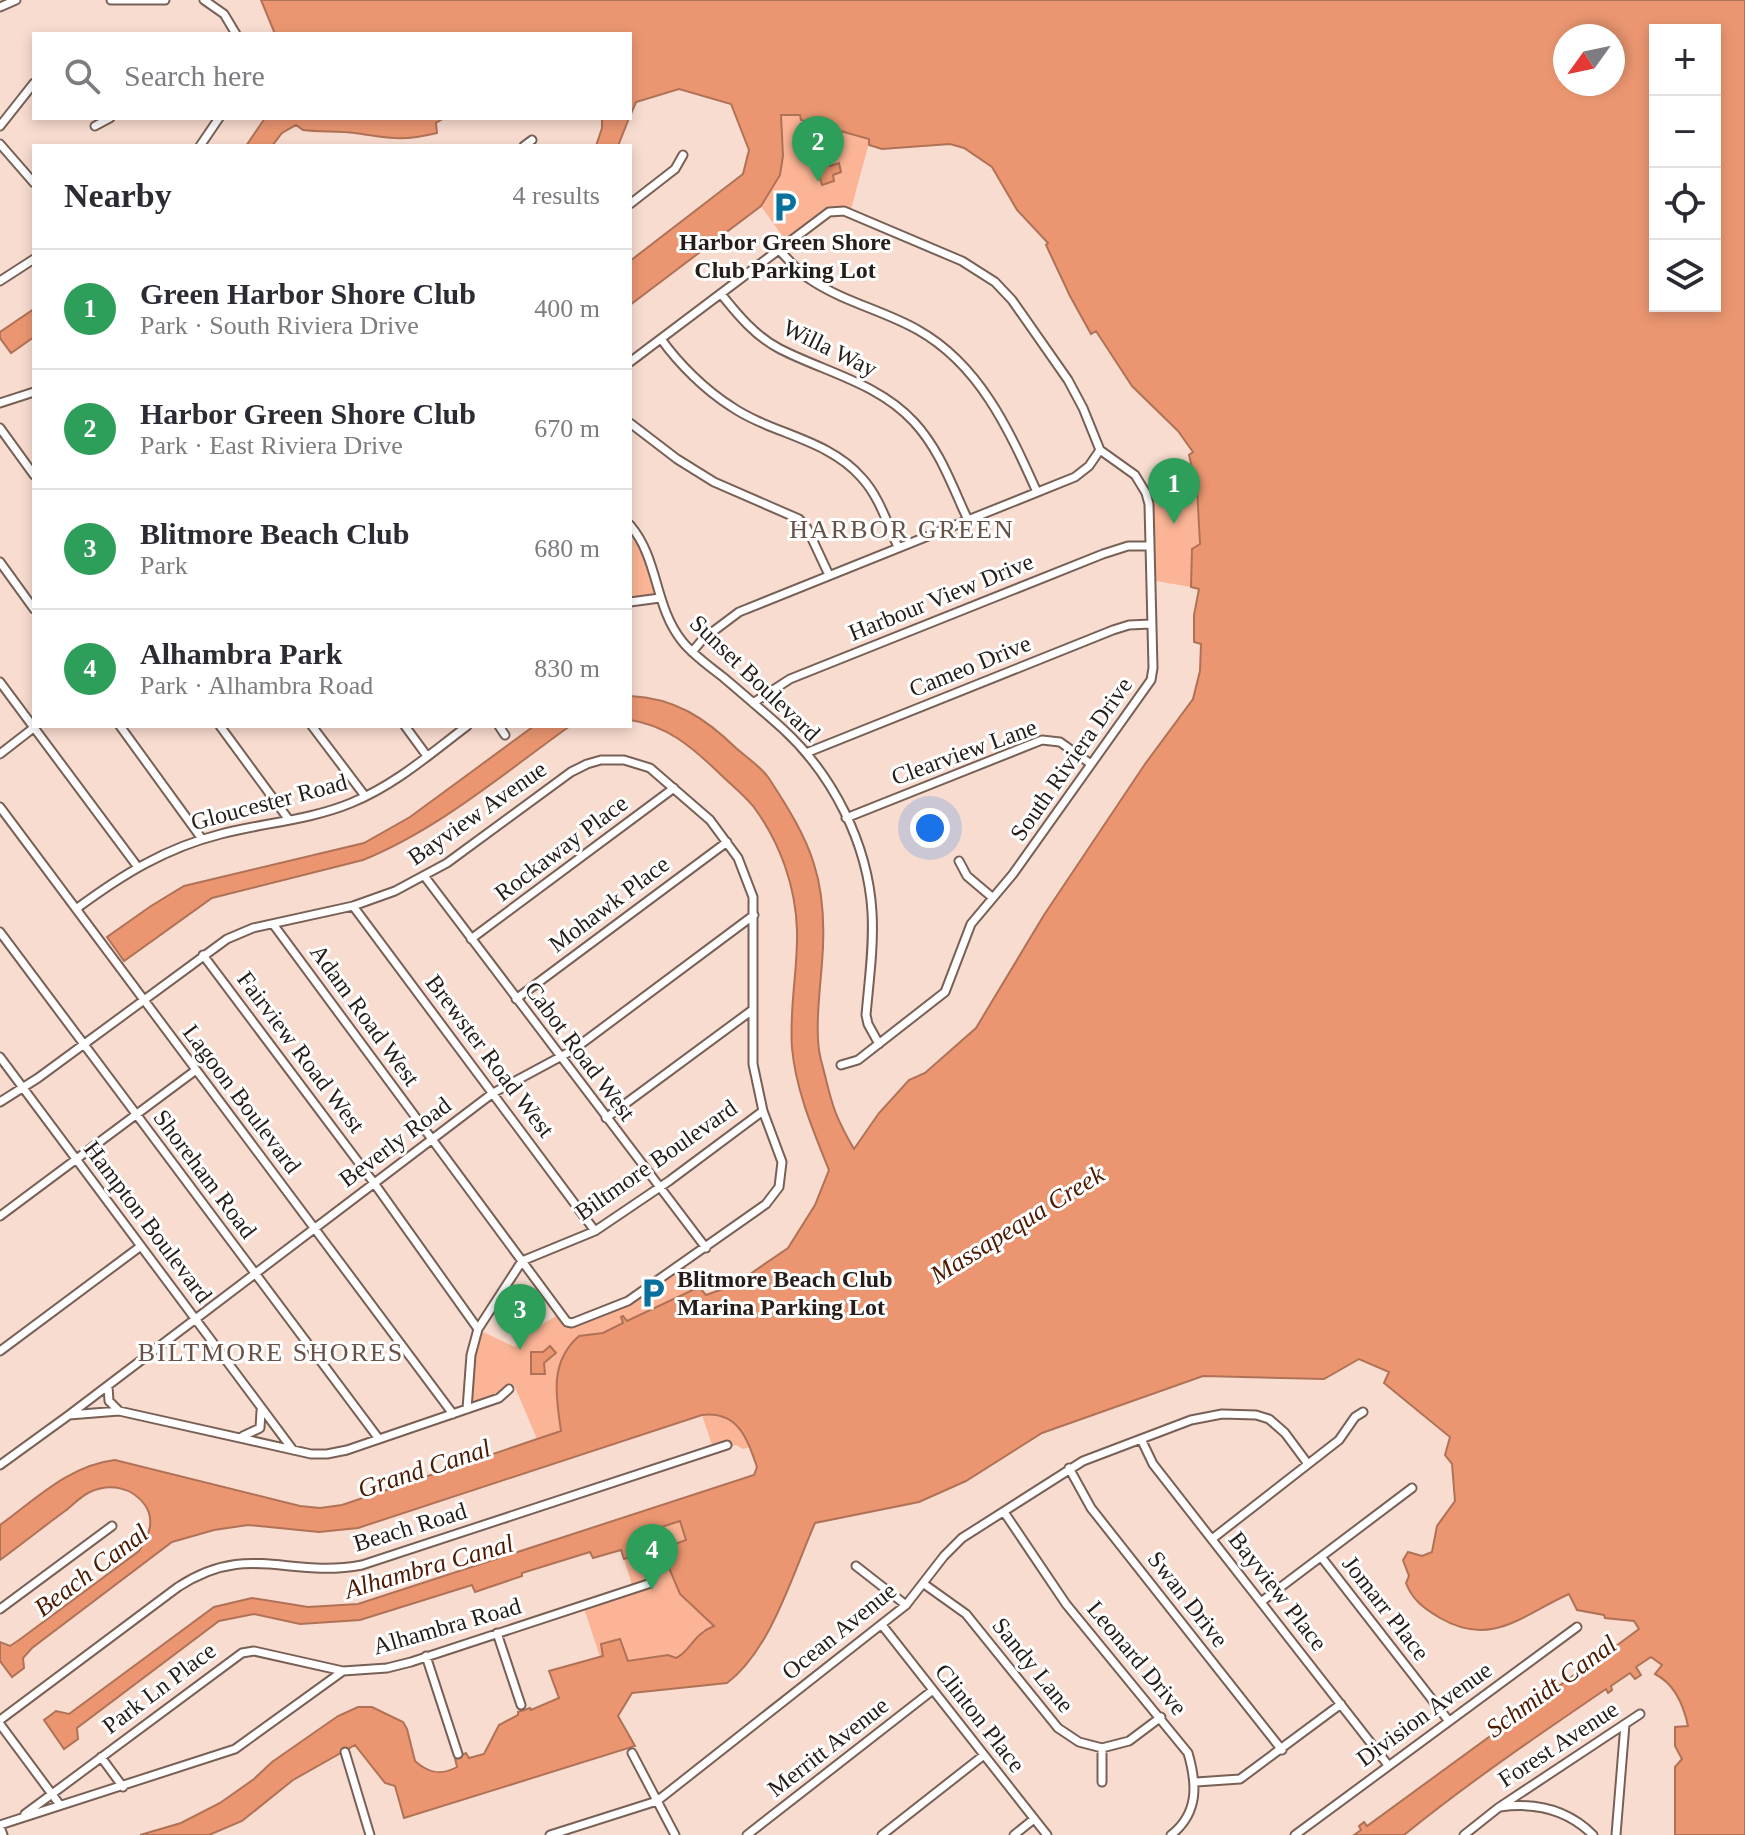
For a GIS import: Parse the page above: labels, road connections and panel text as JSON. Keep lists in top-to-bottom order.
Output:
{
  "streets": {
    "street": [
      "Willa Way",
      "Harbour View Drive",
      "Cameo Drive",
      "Sunset Boulevard",
      "Clearview Lane",
      "South Riviera Drive",
      "Gloucester Road",
      "Bayview Avenue",
      "Rockaway Place",
      "Mohawk Place",
      "Adam Road West",
      "Cabot Road West",
      "Fairview Road West",
      "Brewster Road West",
      "Lagoon Boulevard",
      "Beverly Road",
      "Biltmore Boulevard",
      "Shoreham Road",
      "Hampton Boulevard",
      "Beach Road",
      "Bayview Place",
      "Swan Drive",
      "Jomarr Place",
      "Alhambra Road",
      "Ocean Avenue",
      "Leonard Drive",
      "Sandy Lane",
      "Park Ln Place",
      "Division Avenue",
      "Clinton Place",
      "Forest Avenue",
      "Merritt Avenue"
    ]
  },
  "crossings": [
    ["Harbour View Drive", "Sunset Boulevard"],
    ["Harbour View Drive", "South Riviera Drive"],
    ["Cameo Drive", "Sunset Boulevard"],
    ["Cameo Drive", "South Riviera Drive"],
    ["Sunset Boulevard", "Clearview Lane"],
    ["Sunset Boulevard", "South Riviera Drive"],
    ["Clearview Lane", "South Riviera Drive"],
    ["Gloucester Road", "Lagoon Boulevard"],
    ["Bayview Avenue", "Rockaway Place"],
    ["Bayview Avenue", "Mohawk Place"],
    ["Bayview Avenue", "Adam Road West"],
    ["Bayview Avenue", "Cabot Road West"],
    ["Bayview Avenue", "Fairview Road West"],
    ["Bayview Avenue", "Brewster Road West"],
    ["Bayview Avenue", "Lagoon Boulevard"],
    ["Bayview Avenue", "Beverly Road"],
    ["Bayview Avenue", "Biltmore Boulevard"],
    ["Bayview Avenue", "Shoreham Road"],
    ["Bayview Avenue", "Hampton Boulevard"],
    ["Rockaway Place", "Cabot Road West"],
    ["Mohawk Place", "Cabot Road West"],
    ["Adam Road West", "Beverly Road"],
    ["Adam Road West", "Biltmore Boulevard"],
    ["Cabot Road West", "Beverly Road"],
    ["Cabot Road West", "Biltmore Boulevard"],
    ["Fairview Road West", "Beverly Road"],
    ["Brewster Road West", "Beverly Road"],
    ["Brewster Road West", "Biltmore Boulevard"],
    ["Lagoon Boulevard", "Beverly Road"],
    ["Beverly Road", "Shoreham Road"],
    ["Beverly Road", "Hampton Boulevard"],
    ["Bayview Place", "Ocean Avenue"],
    ["Bayview Place", "Division Avenue"],
    ["Swan Drive", "Ocean Avenue"],
    ["Jomarr Place", "Division Avenue"],
    ["Alhambra Road", "Park Ln Place"],
    ["Ocean Avenue", "Leonard Drive"],
    ["Ocean Avenue", "Sandy Lane"],
    ["Ocean Avenue", "Clinton Place"],
    ["Clinton Place", "Merritt Avenue"]
  ],
  "districts": ["HARBOR GREEN", "BILTMORE SHORES"],
  "water": [
    "Massapequa Creek",
    "Grand Canal",
    "Alhambra Canal",
    "Beach Canal",
    "Schmidt Canal"
  ],
  "places": {
    "parking": ["Harbor Green Shore Club Parking Lot", "Blitmore Beach Club Marina Parking Lot"]
  },
  "north": "bottom left",
  "page": {
    "map_buttons": ["+", "−"],
    "search": "Search here",
    "pins": [
      "2",
      "1",
      "3",
      "4"
    ],
    "heading": ["Nearby", "4 results"],
    "list": [
      {
        "mark": "1",
        "name": "Green Harbor Shore Club",
        "note": "Park · South Riviera Drive",
        "value": "400 m"
      },
      {
        "mark": "2",
        "name": "Harbor Green Shore Club",
        "note": "Park · East Riviera Drive",
        "value": "670 m"
      },
      {
        "mark": "3",
        "name": "Blitmore Beach Club",
        "note": "Park",
        "value": "680 m"
      },
      {
        "mark": "4",
        "name": "Alhambra Park",
        "note": "Park · Alhambra Road",
        "value": "830 m"
      }
    ]
  }
}
